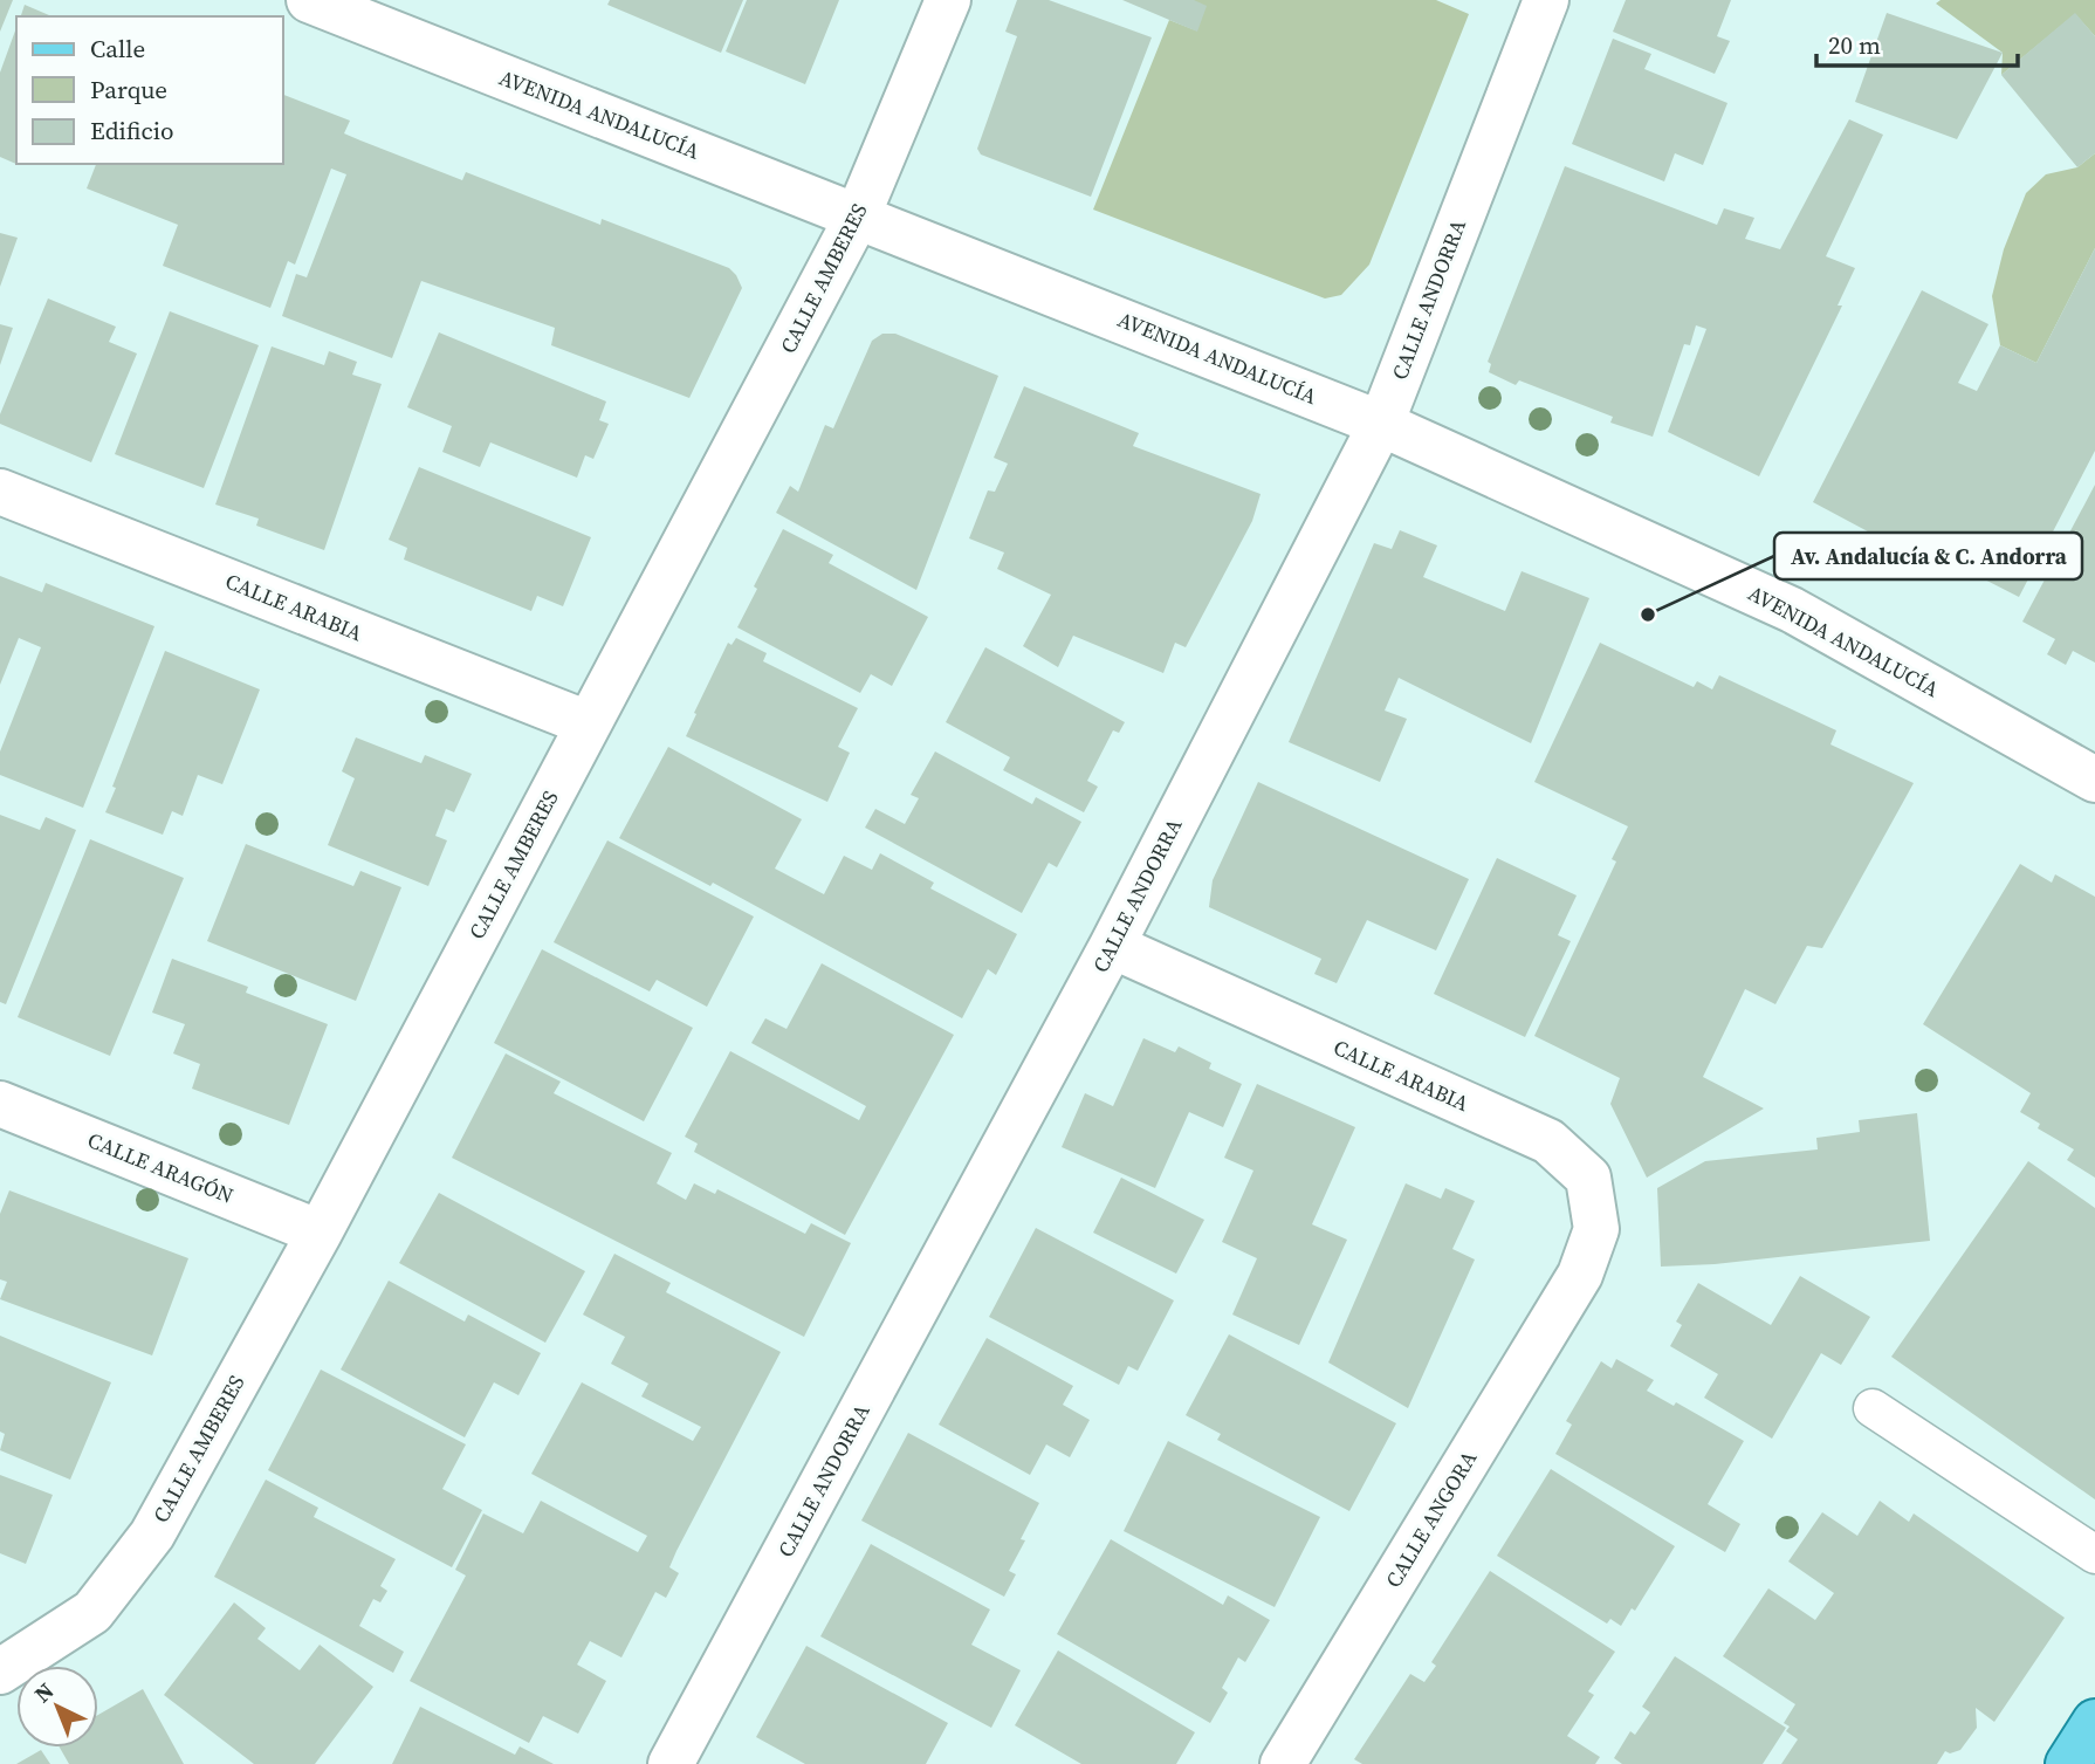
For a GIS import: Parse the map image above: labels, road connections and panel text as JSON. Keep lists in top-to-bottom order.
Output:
{
  "streets": {
    "street": [
      "AVENIDA ANDALUCÍA",
      "CALLE AMBERES",
      "CALLE ANDORRA",
      "CALLE ARABIA",
      "CALLE ARAGÓN",
      "CALLE ANGORA"
    ]
  },
  "crossings": [
    ["AVENIDA ANDALUCÍA", "CALLE AMBERES"],
    ["AVENIDA ANDALUCÍA", "CALLE ANDORRA"],
    ["CALLE AMBERES", "CALLE ARABIA"],
    ["CALLE AMBERES", "CALLE ARAGÓN"],
    ["CALLE ANDORRA", "CALLE ARABIA"],
    ["CALLE ARABIA", "CALLE ANGORA"]
  ],
  "places": ["Av. Andalucía & C. Andorra"],
  "legend": ["Calle", "Parque", "Edificio"],
  "scale_bar": "20 m",
  "north": "top left"
}
